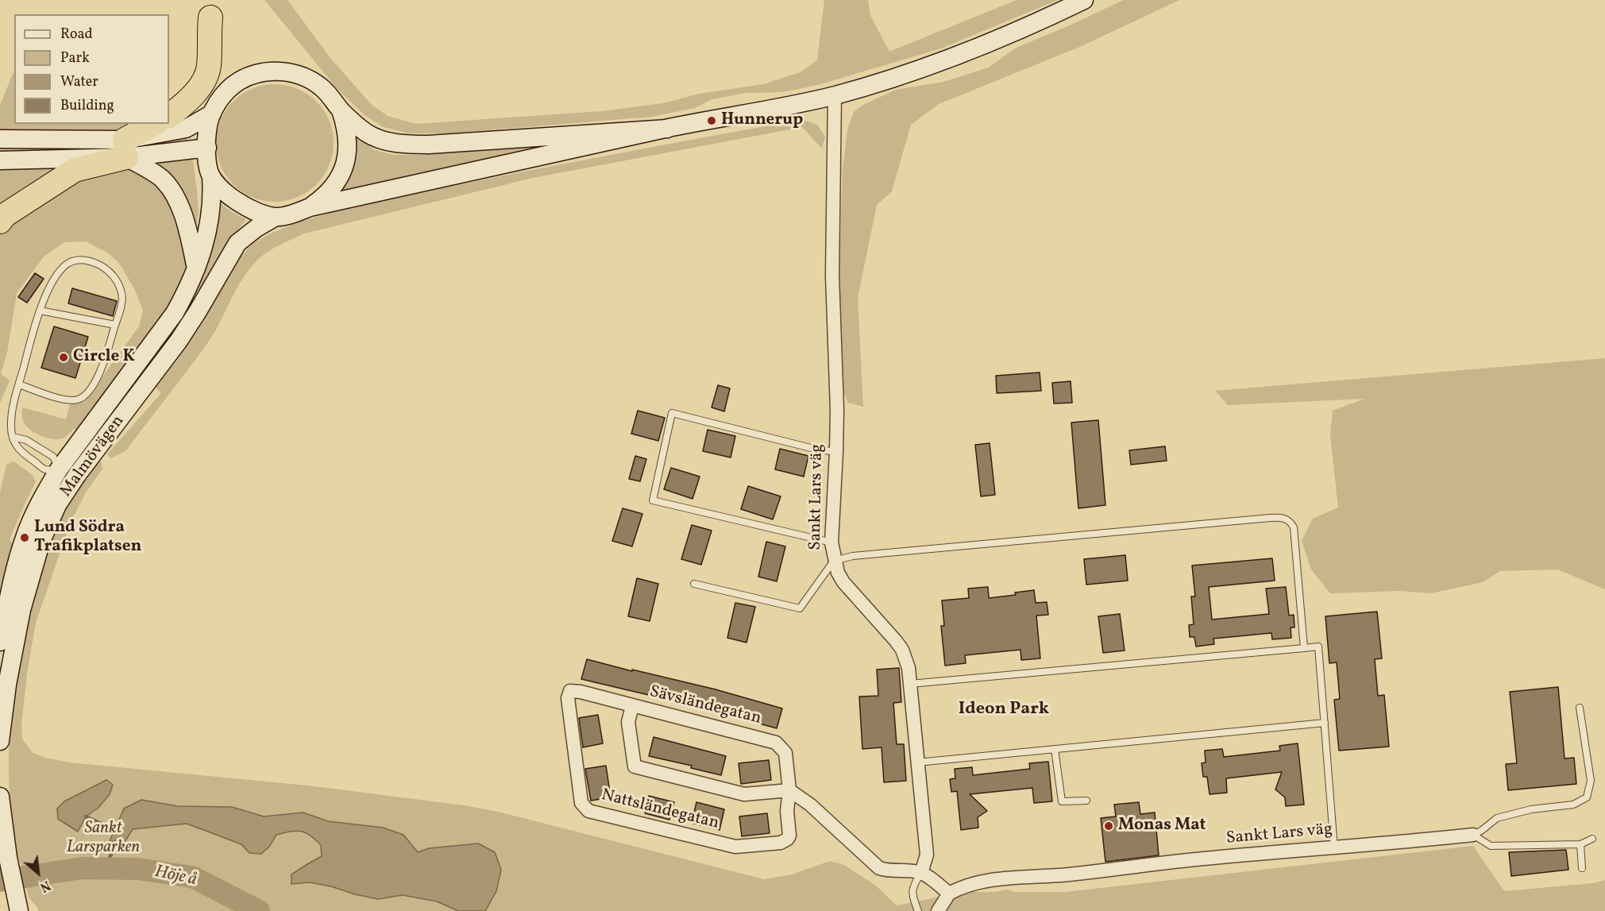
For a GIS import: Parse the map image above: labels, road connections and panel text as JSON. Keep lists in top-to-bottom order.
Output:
{
  "streets": {
    "main road": ["Malmövägen"],
    "street": ["Sankt Lars väg", "Sävsländegatan", "Nattsländegatan"]
  },
  "crossings": [
    ["Sävsländegatan", "Nattsländegatan"]
  ],
  "districts": ["Ideon Park"],
  "water": ["Höje å"],
  "parks": ["Sankt Larsparken"],
  "places": [
    "Hunnerup",
    "Circle K",
    "Lund Södra Trafikplatsen",
    "Monas Mat"
  ],
  "legend": [
    "Road",
    "Park",
    "Water",
    "Building"
  ],
  "north": "bottom right"
}
